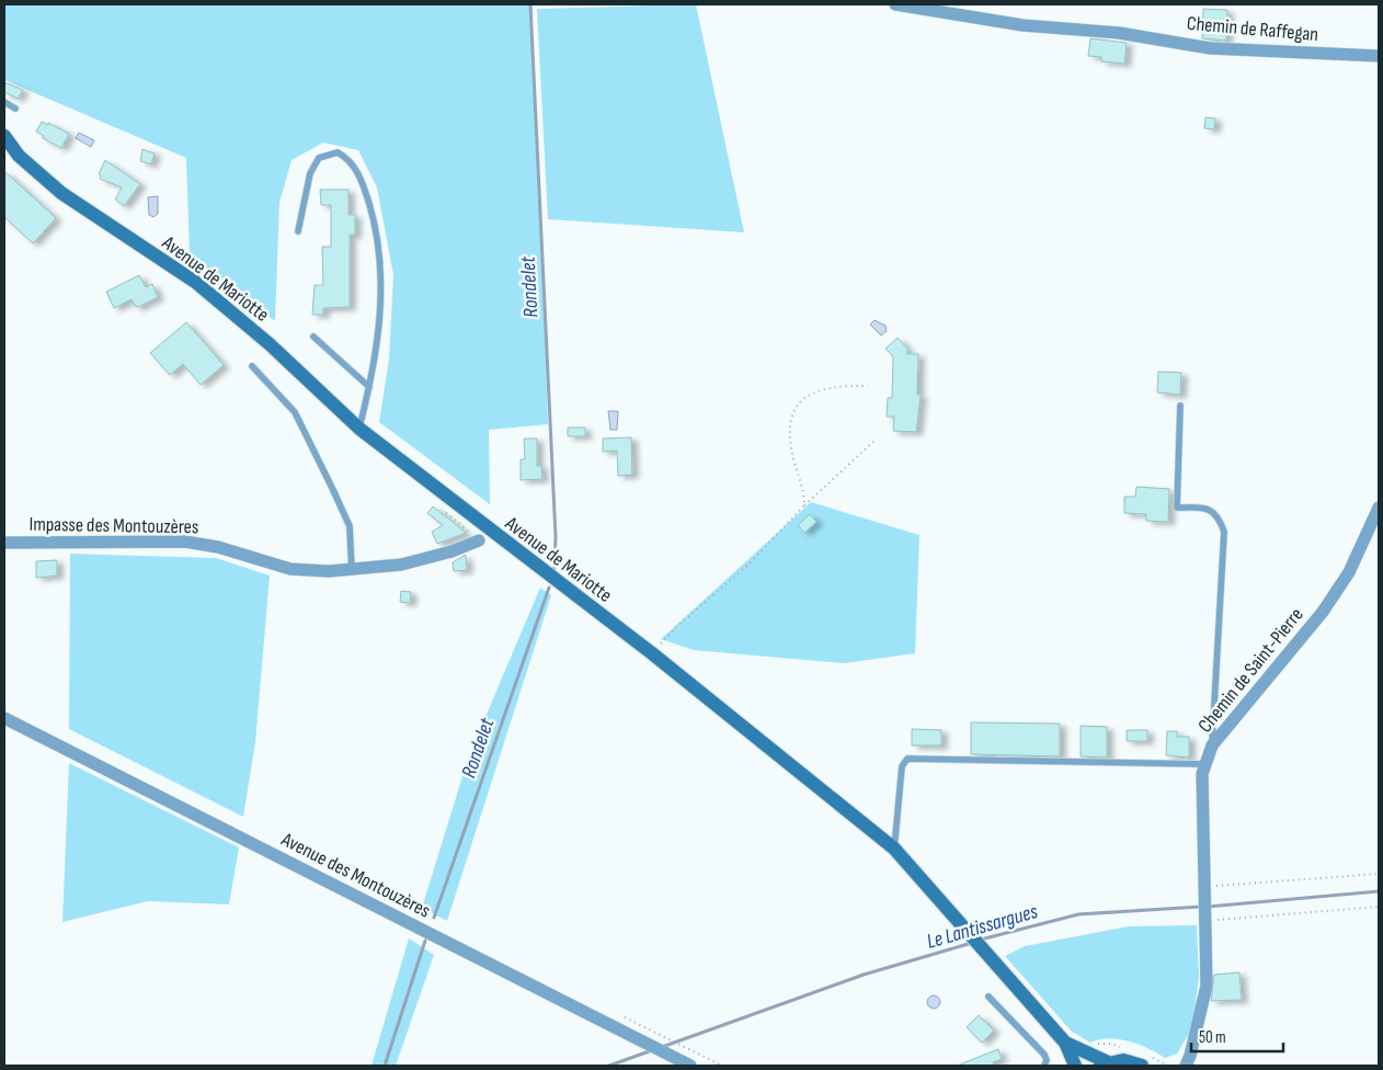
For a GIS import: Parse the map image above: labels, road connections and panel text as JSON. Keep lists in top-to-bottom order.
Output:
{
  "streets": {
    "main road": ["Avenue de Mariotte"],
    "street": [
      "Chemin de Raffegan",
      "Impasse des Montouzères",
      "Chemin de Saint-Pierre",
      "Avenue des Montouzères"
    ]
  },
  "water": ["Rondelet", "Le Lantissargues"],
  "scale_bar": "50 m"
}
